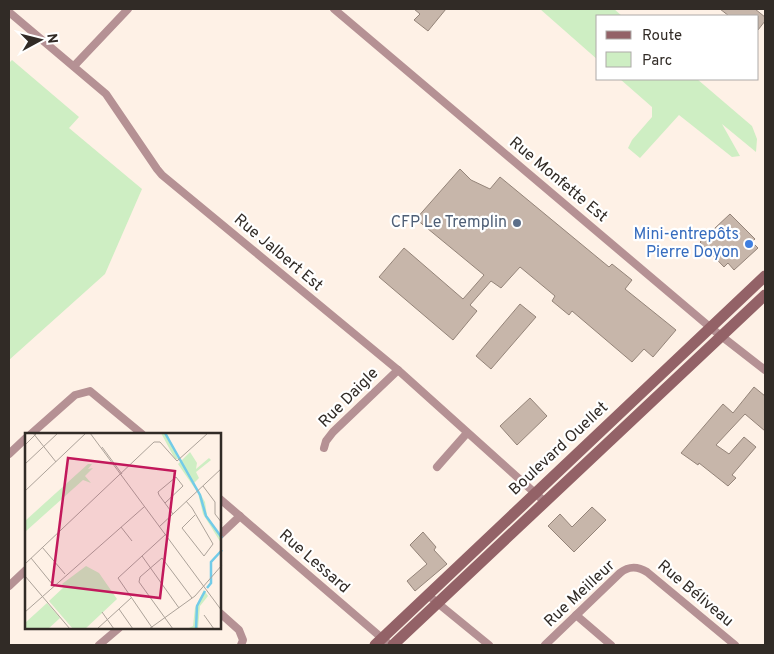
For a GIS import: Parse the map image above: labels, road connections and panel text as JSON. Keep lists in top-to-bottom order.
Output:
{
  "streets": {
    "street": [
      "Rue Monfette Est",
      "Rue Jalbert Est",
      "Rue Daigle",
      "Boulevard Ouellet",
      "Rue Lessard",
      "Rue Meilleur",
      "Rue Béliveau"
    ]
  },
  "crossings": [
    ["Rue Monfette Est", "Boulevard Ouellet"],
    ["Rue Jalbert Est", "Rue Daigle"],
    ["Rue Jalbert Est", "Boulevard Ouellet"],
    ["Boulevard Ouellet", "Rue Lessard"],
    ["Rue Meilleur", "Rue Béliveau"]
  ],
  "places": ["CFP Le Tremplin", "Mini-entrepôts Pierre Doyon"],
  "legend": ["Route", "Parc"],
  "north": "right"
}
